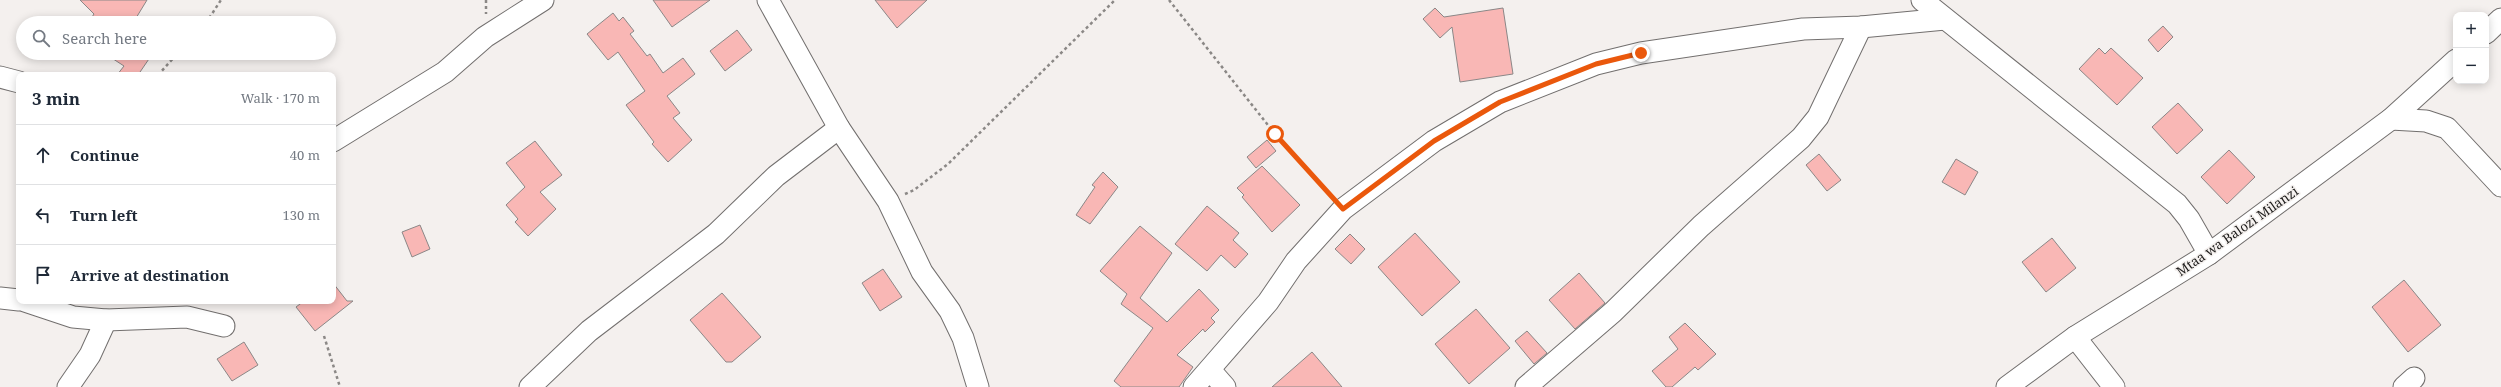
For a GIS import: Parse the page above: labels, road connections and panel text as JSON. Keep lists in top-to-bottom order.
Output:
{
  "streets": {
    "street": ["Mtaa wa Balozi Milanzi"]
  },
  "page": {
    "map_buttons": ["+", "−"],
    "search": "Search here",
    "heading": ["3 min", "Walk · 170 m"],
    "list": [
      ["Continue", "40 m"],
      ["Turn left", "130 m"],
      "Arrive at destination"
    ]
  }
}
